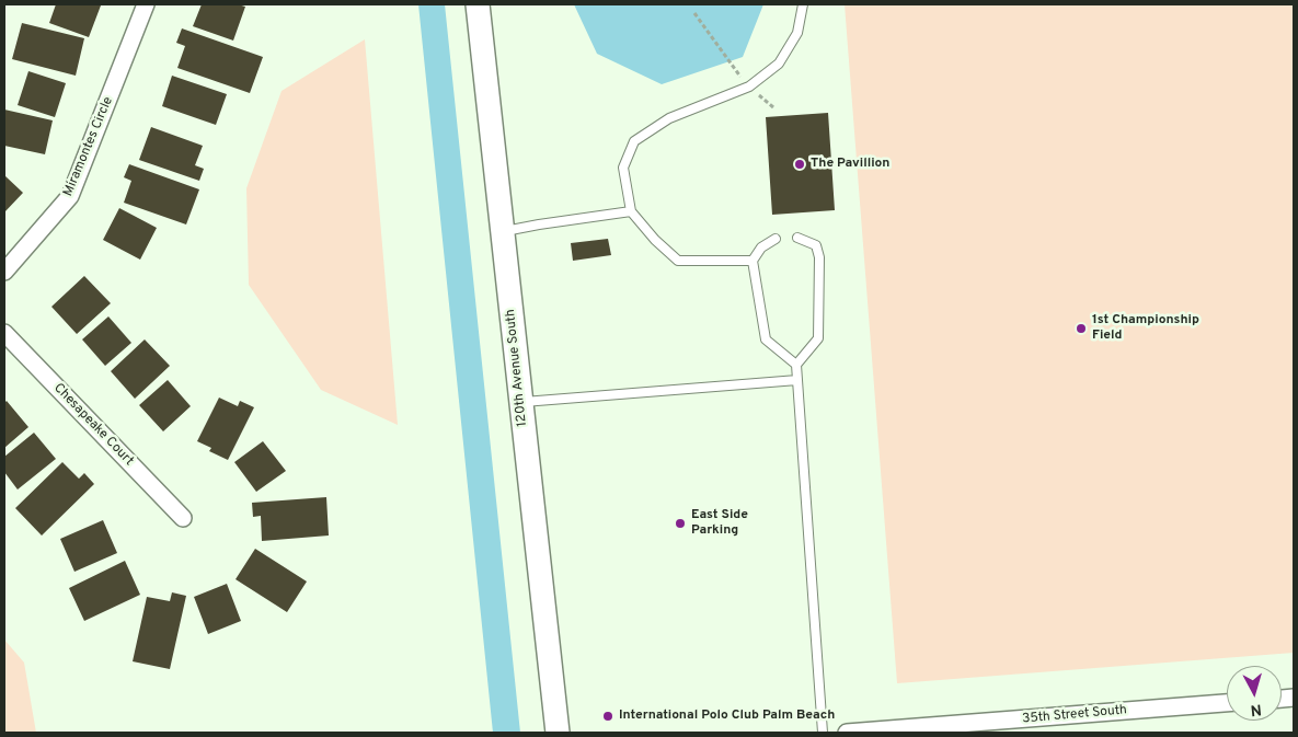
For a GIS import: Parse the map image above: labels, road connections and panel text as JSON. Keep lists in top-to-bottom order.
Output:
{
  "streets": {
    "street": [
      "Miramontes Circle",
      "120th Avenue South",
      "Chesapeake Court",
      "35th Street South"
    ]
  },
  "places": [
    "The Pavillion",
    "1st Championship Field",
    "East Side Parking",
    "International Polo Club Palm Beach"
  ],
  "north": "bottom"
}
